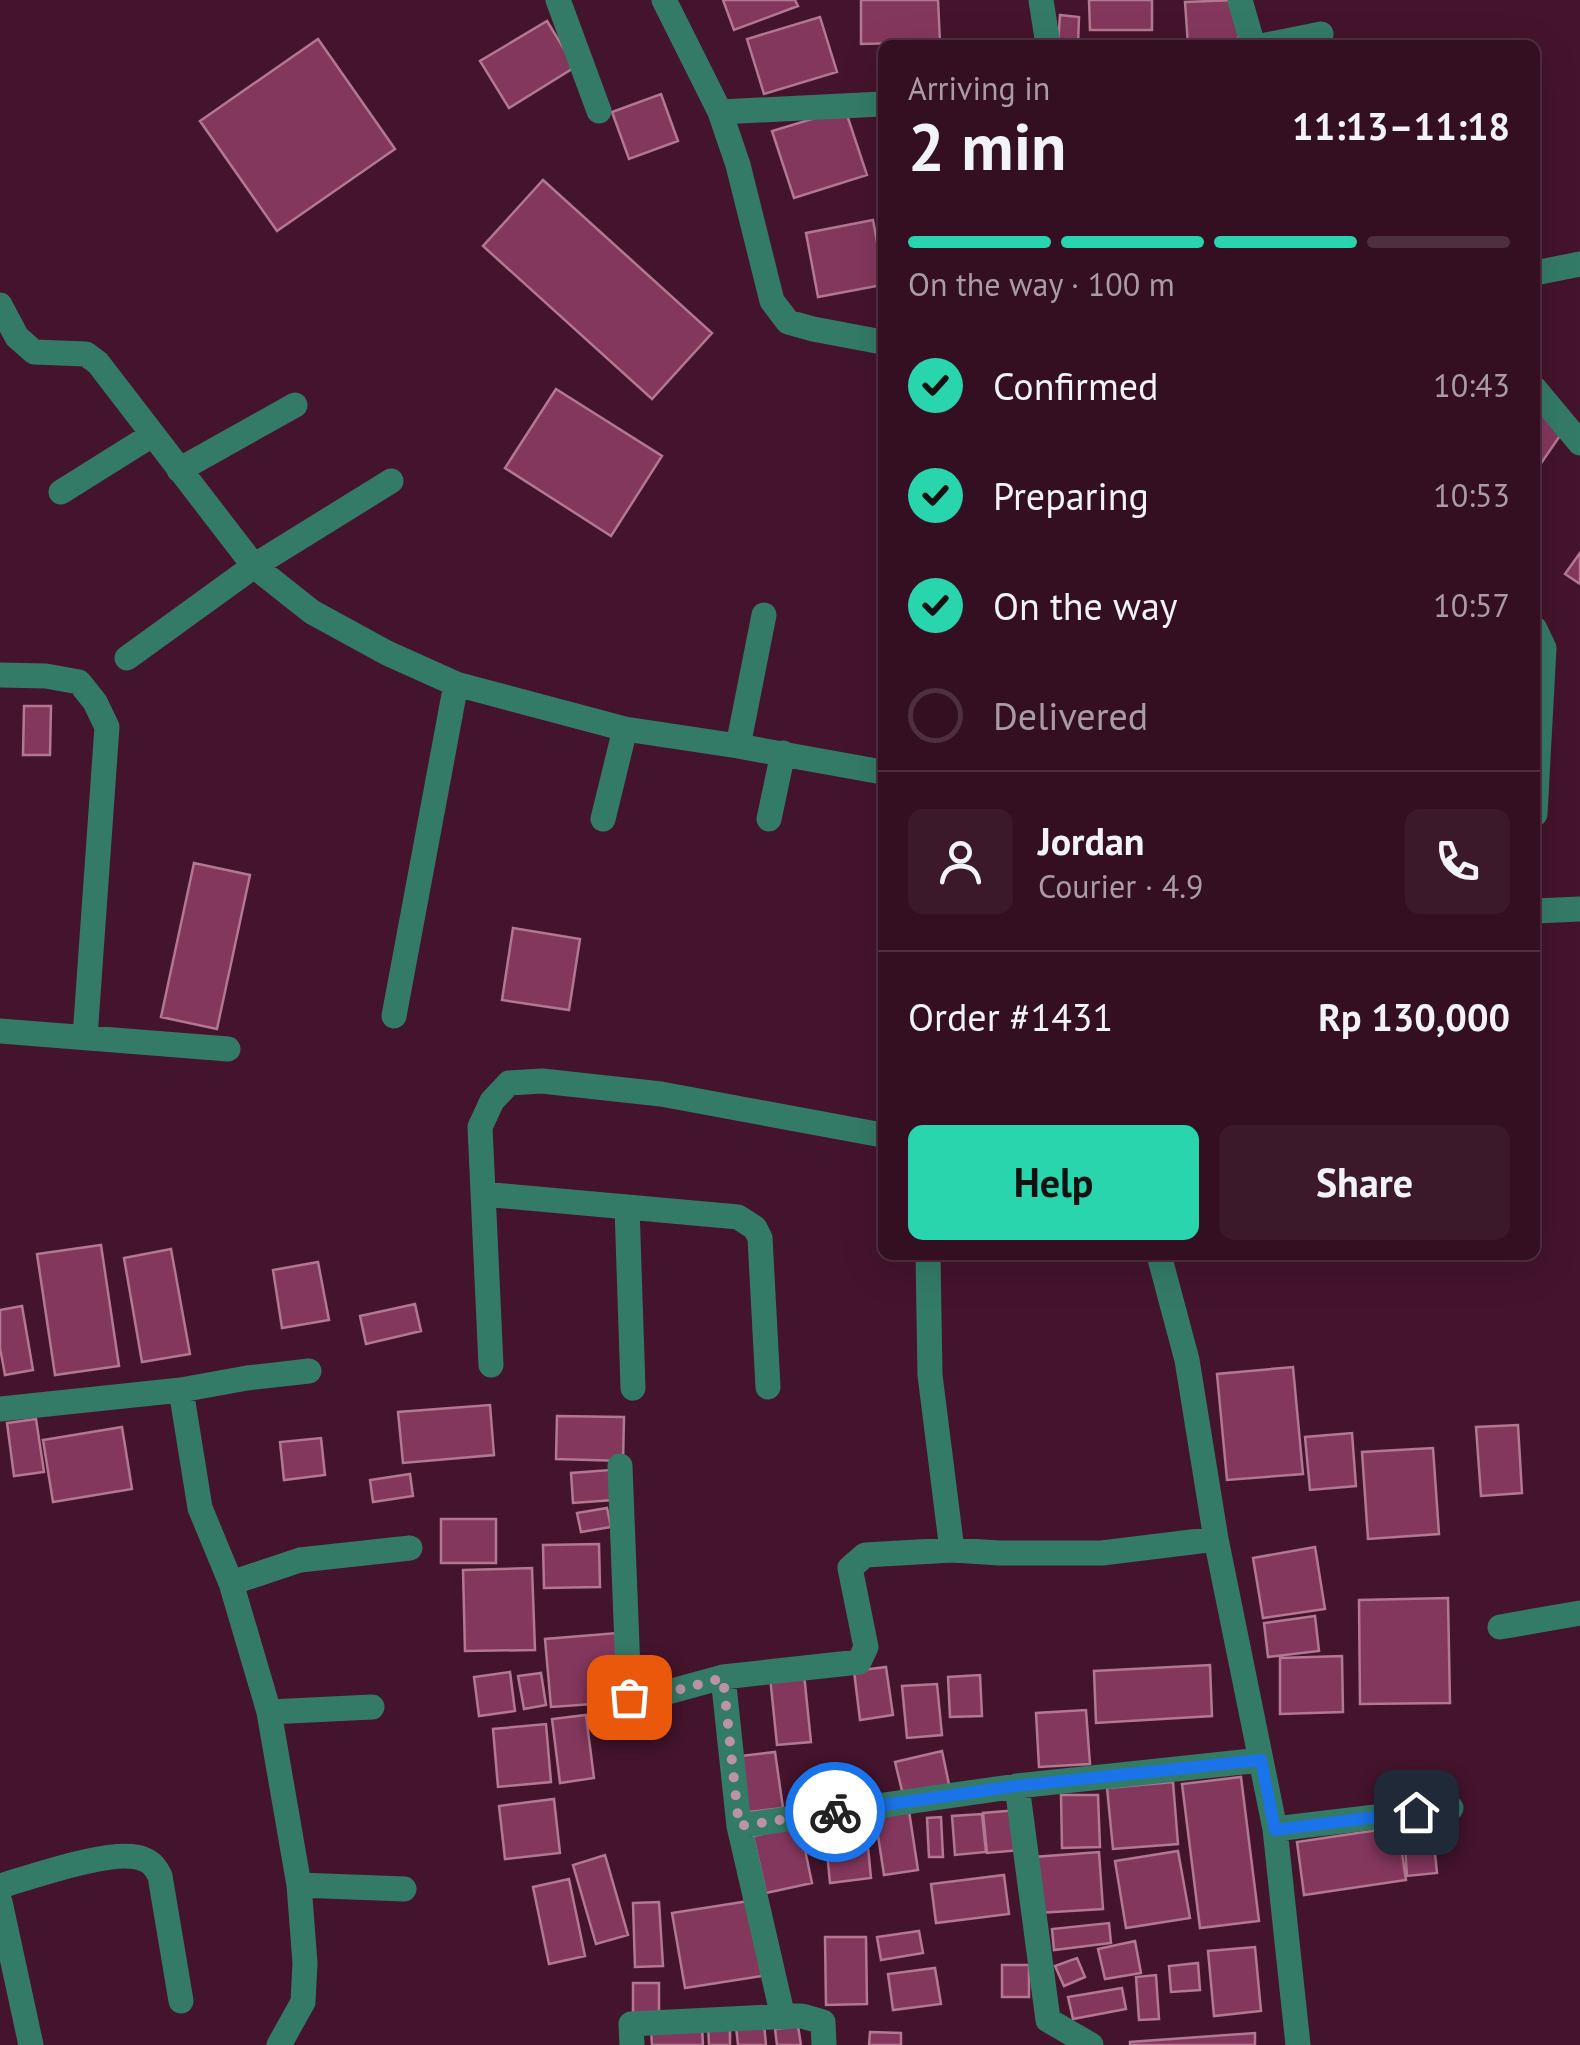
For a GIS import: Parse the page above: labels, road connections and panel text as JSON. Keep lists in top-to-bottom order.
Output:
{
  "page": {
    "heading": ["2 min", "Arriving in", "11:13–11:18"],
    "panel": [
      "Jordan",
      "Courier · 4.9",
      "Order #1431",
      "Rp 130,000"
    ],
    "bar": "On the way · 100 m",
    "list": [
      ["Confirmed", "10:43"],
      ["Preparing", "10:53"],
      ["On the way", "10:57"],
      "Delivered"
    ],
    "buttons": ["Help", "Share"]
  }
}
